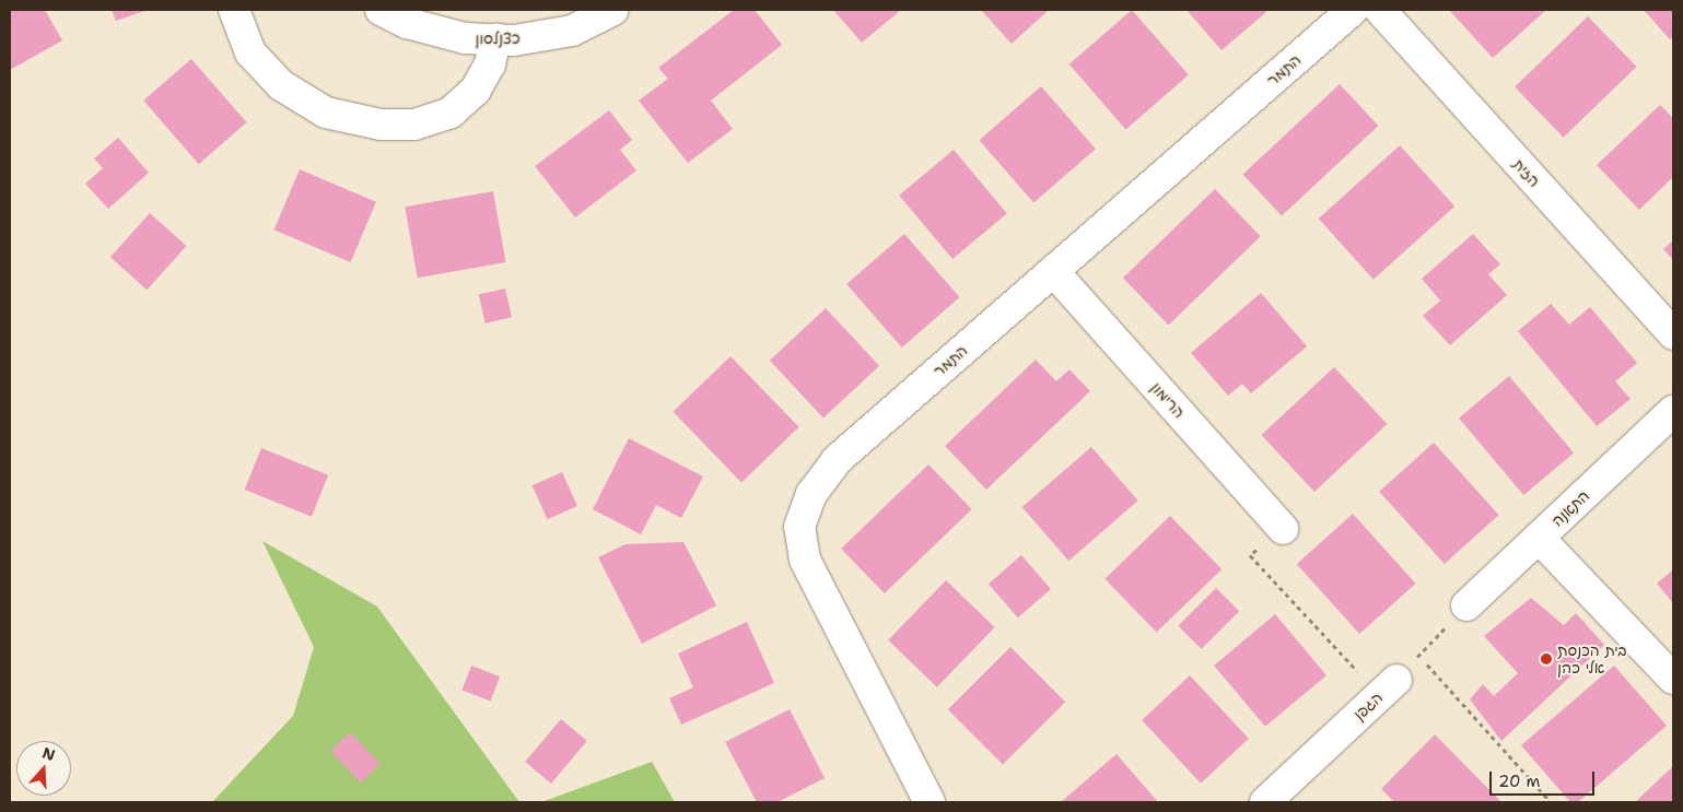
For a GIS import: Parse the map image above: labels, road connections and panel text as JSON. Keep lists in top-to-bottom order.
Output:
{
  "streets": {
    "street": [
      "כצנלסון",
      "התמר",
      "הזית",
      "הרימון",
      "התאנה",
      "הגפן"
    ]
  },
  "crossings": [
    ["התמר", "הרימון"],
    ["התאנה", "הגפן"]
  ],
  "places": ["בית הכנסת אלי כהן"],
  "scale_bar": "20 m",
  "north": "top"
}
